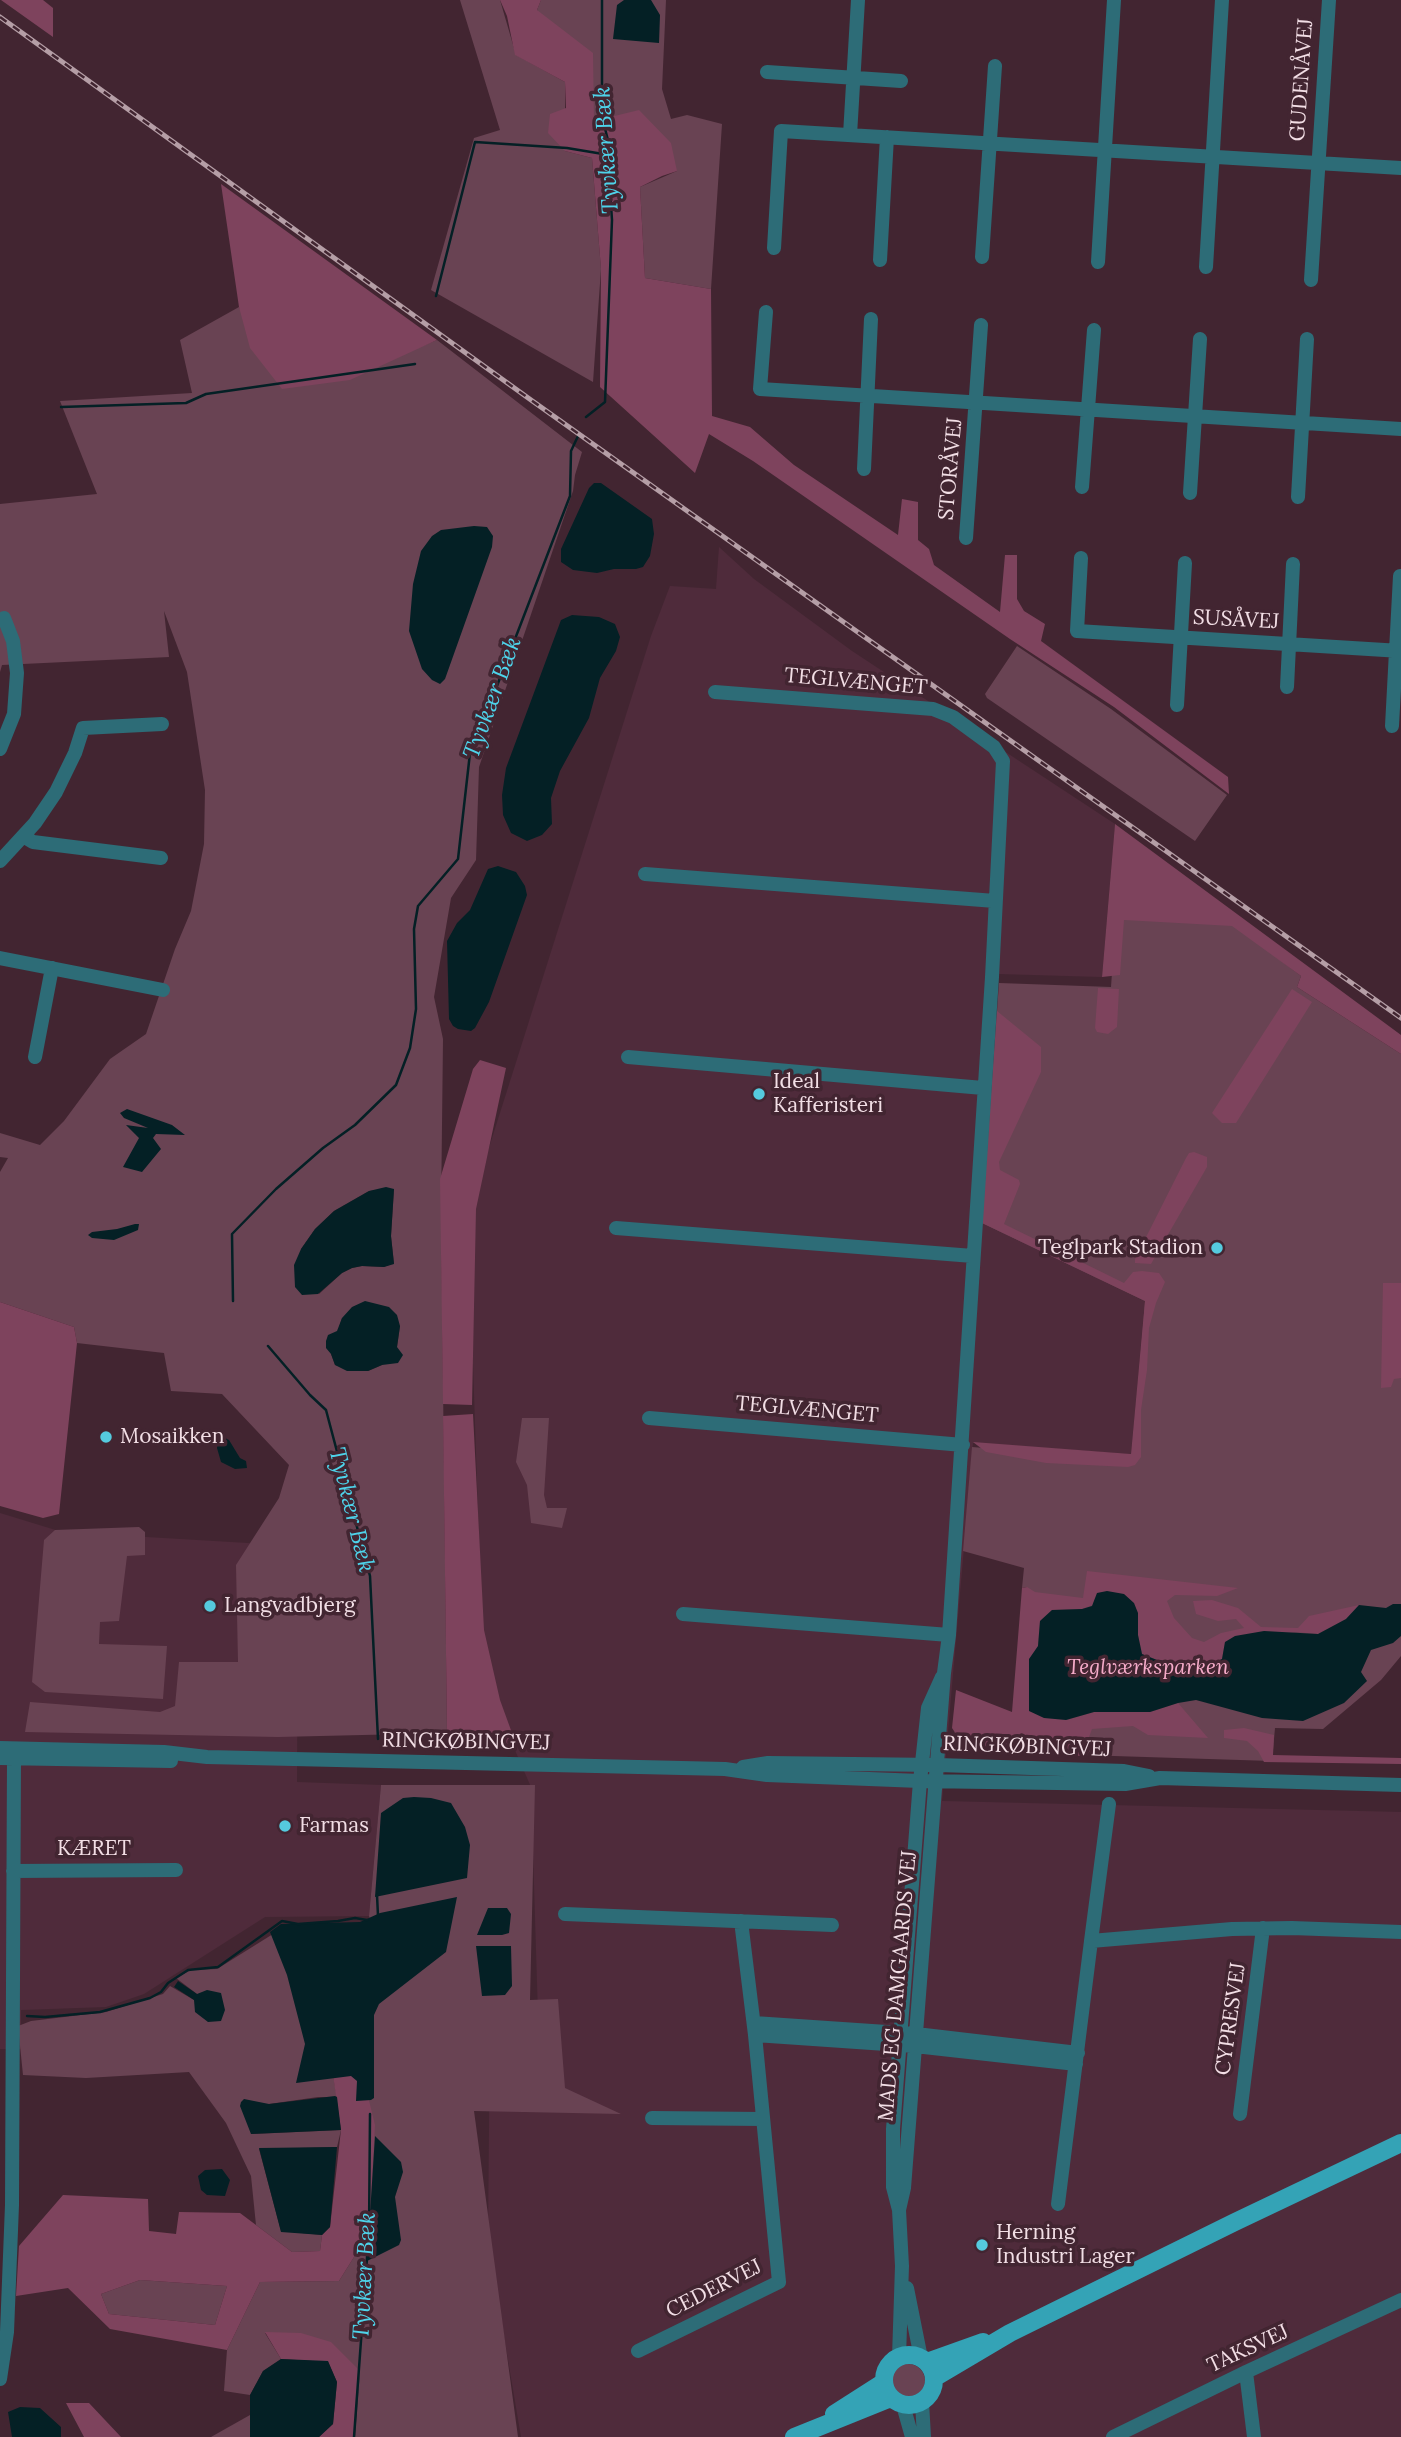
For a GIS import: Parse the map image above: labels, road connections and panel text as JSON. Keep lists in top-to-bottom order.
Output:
{
  "streets": {
    "street": [
      "GUDENÅVEJ",
      "STORÅVEJ",
      "SUSÅVEJ",
      "TEGLVÆNGET",
      "RINGKØBINGVEJ",
      "KÆRET",
      "MADS EG DAMGAARDS VEJ",
      "CYPRESVEJ",
      "CEDERVEJ",
      "TAKSVEJ"
    ]
  },
  "crossings": [
    ["TEGLVÆNGET", "RINGKØBINGVEJ"],
    ["TEGLVÆNGET", "MADS EG DAMGAARDS VEJ"],
    ["RINGKØBINGVEJ", "MADS EG DAMGAARDS VEJ"]
  ],
  "water": ["Tyvkær Bæk"],
  "parks": ["Teglværksparken"],
  "places": [
    "Ideal Kafferisteri",
    "Teglpark Stadion",
    "Mosaikken",
    "Langvadbjerg",
    "Farmas",
    "Herning Industri Lager"
  ]
}
